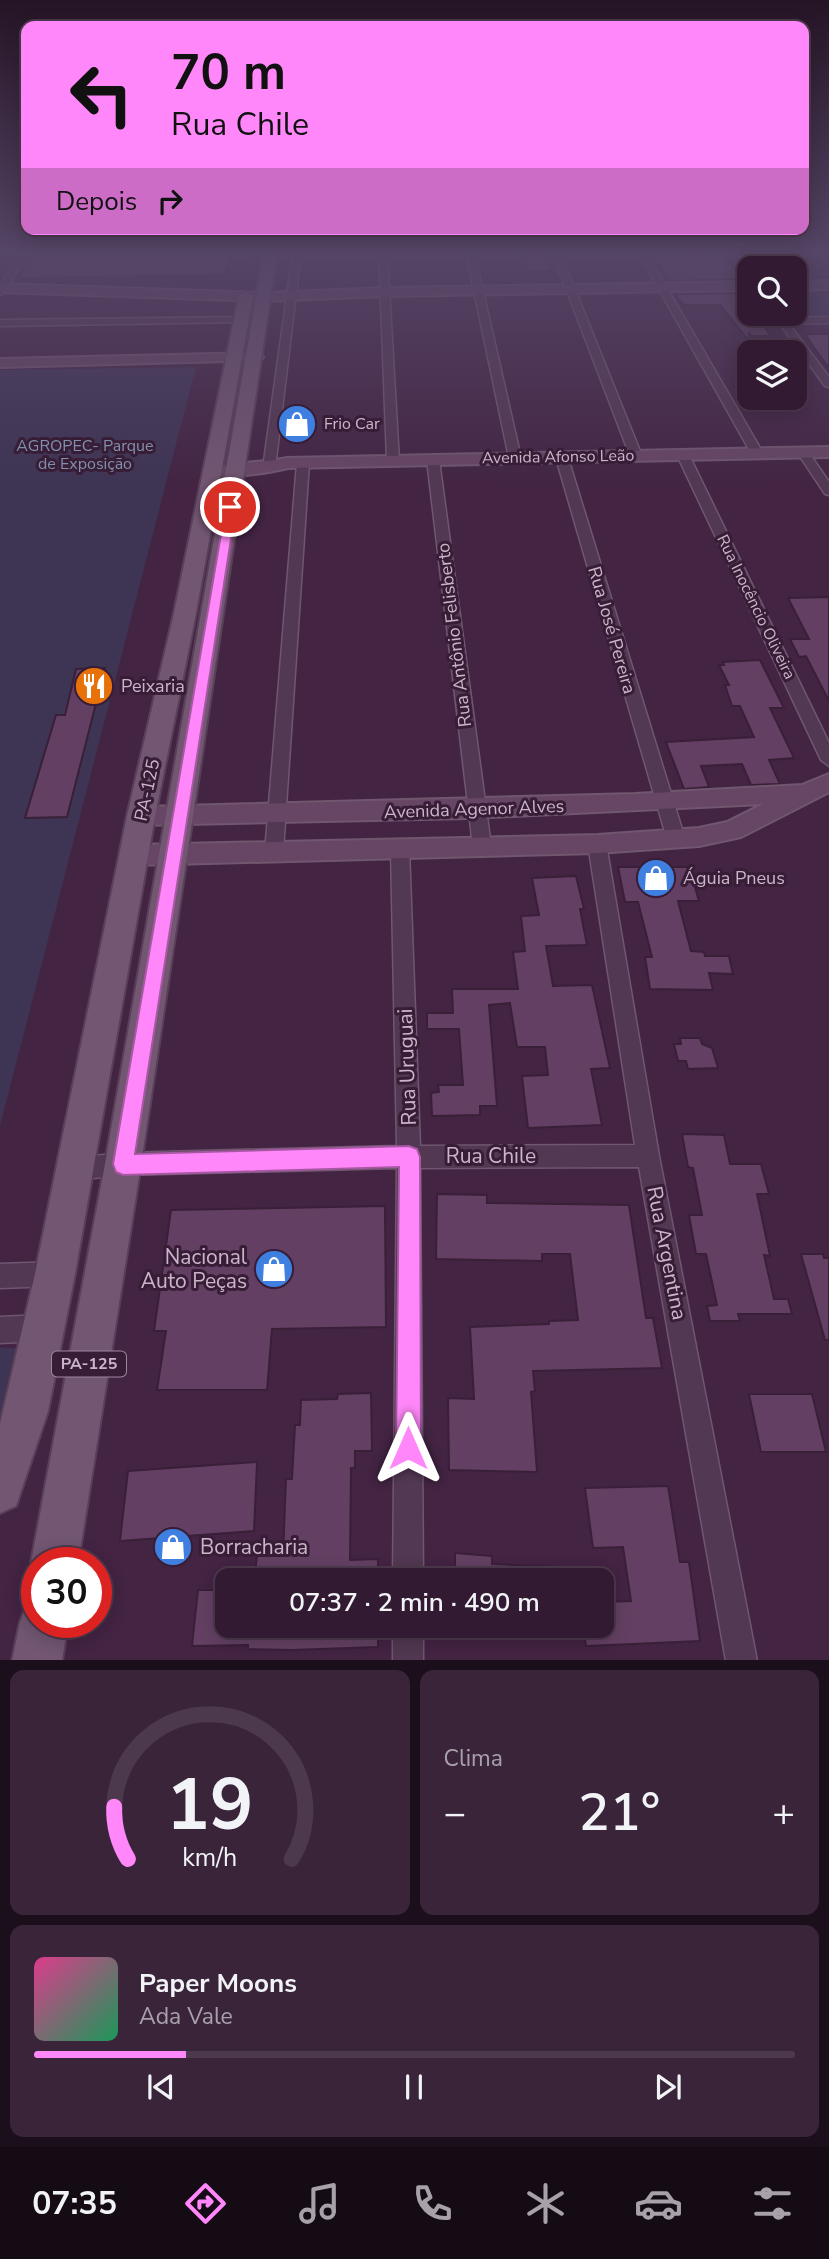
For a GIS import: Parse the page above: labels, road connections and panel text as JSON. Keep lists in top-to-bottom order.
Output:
{
  "streets": {
    "main road": ["PA-125"],
    "street": [
      "Avenida Afonso Leão",
      "Rua Inocêncio Oliveira",
      "Rua José Pereira",
      "Rua Antônio Felisberto",
      "Avenida Agenor Alves",
      "Rua Uruguai",
      "Rua Chile",
      "Rua Argentina"
    ]
  },
  "crossings": [
    ["Avenida Afonso Leão", "Rua Inocêncio Oliveira"],
    ["Avenida Afonso Leão", "Rua José Pereira"],
    ["Avenida Afonso Leão", "Rua Antônio Felisberto"],
    ["Avenida Afonso Leão", "PA-125"],
    ["Rua José Pereira", "Avenida Agenor Alves"],
    ["Rua Antônio Felisberto", "Avenida Agenor Alves"],
    ["PA-125", "Avenida Agenor Alves"],
    ["PA-125", "Rua Chile"],
    ["Rua Uruguai", "Rua Chile"],
    ["Rua Chile", "Rua Argentina"]
  ],
  "parks": ["AGROPEC- Parque de Exposição"],
  "places": {
    "shop": [
      "Frio Car",
      "Águia Pneus",
      "Nacional Auto Peças",
      "Borracharia"
    ],
    "restaurant": ["Peixaria"]
  },
  "page": {
    "turn": ["70 m", "Rua Chile"],
    "then": "Depois",
    "limit": "30",
    "trip": "07:37 · 2 min · 490 m",
    "tile": "Clima",
    "heat": ["−", "21°", "+"],
    "song": ["Paper Moons", "Ada Vale"],
    "tabs": "07:35",
    "gauge": ["19", "km/h"]
  }
}
